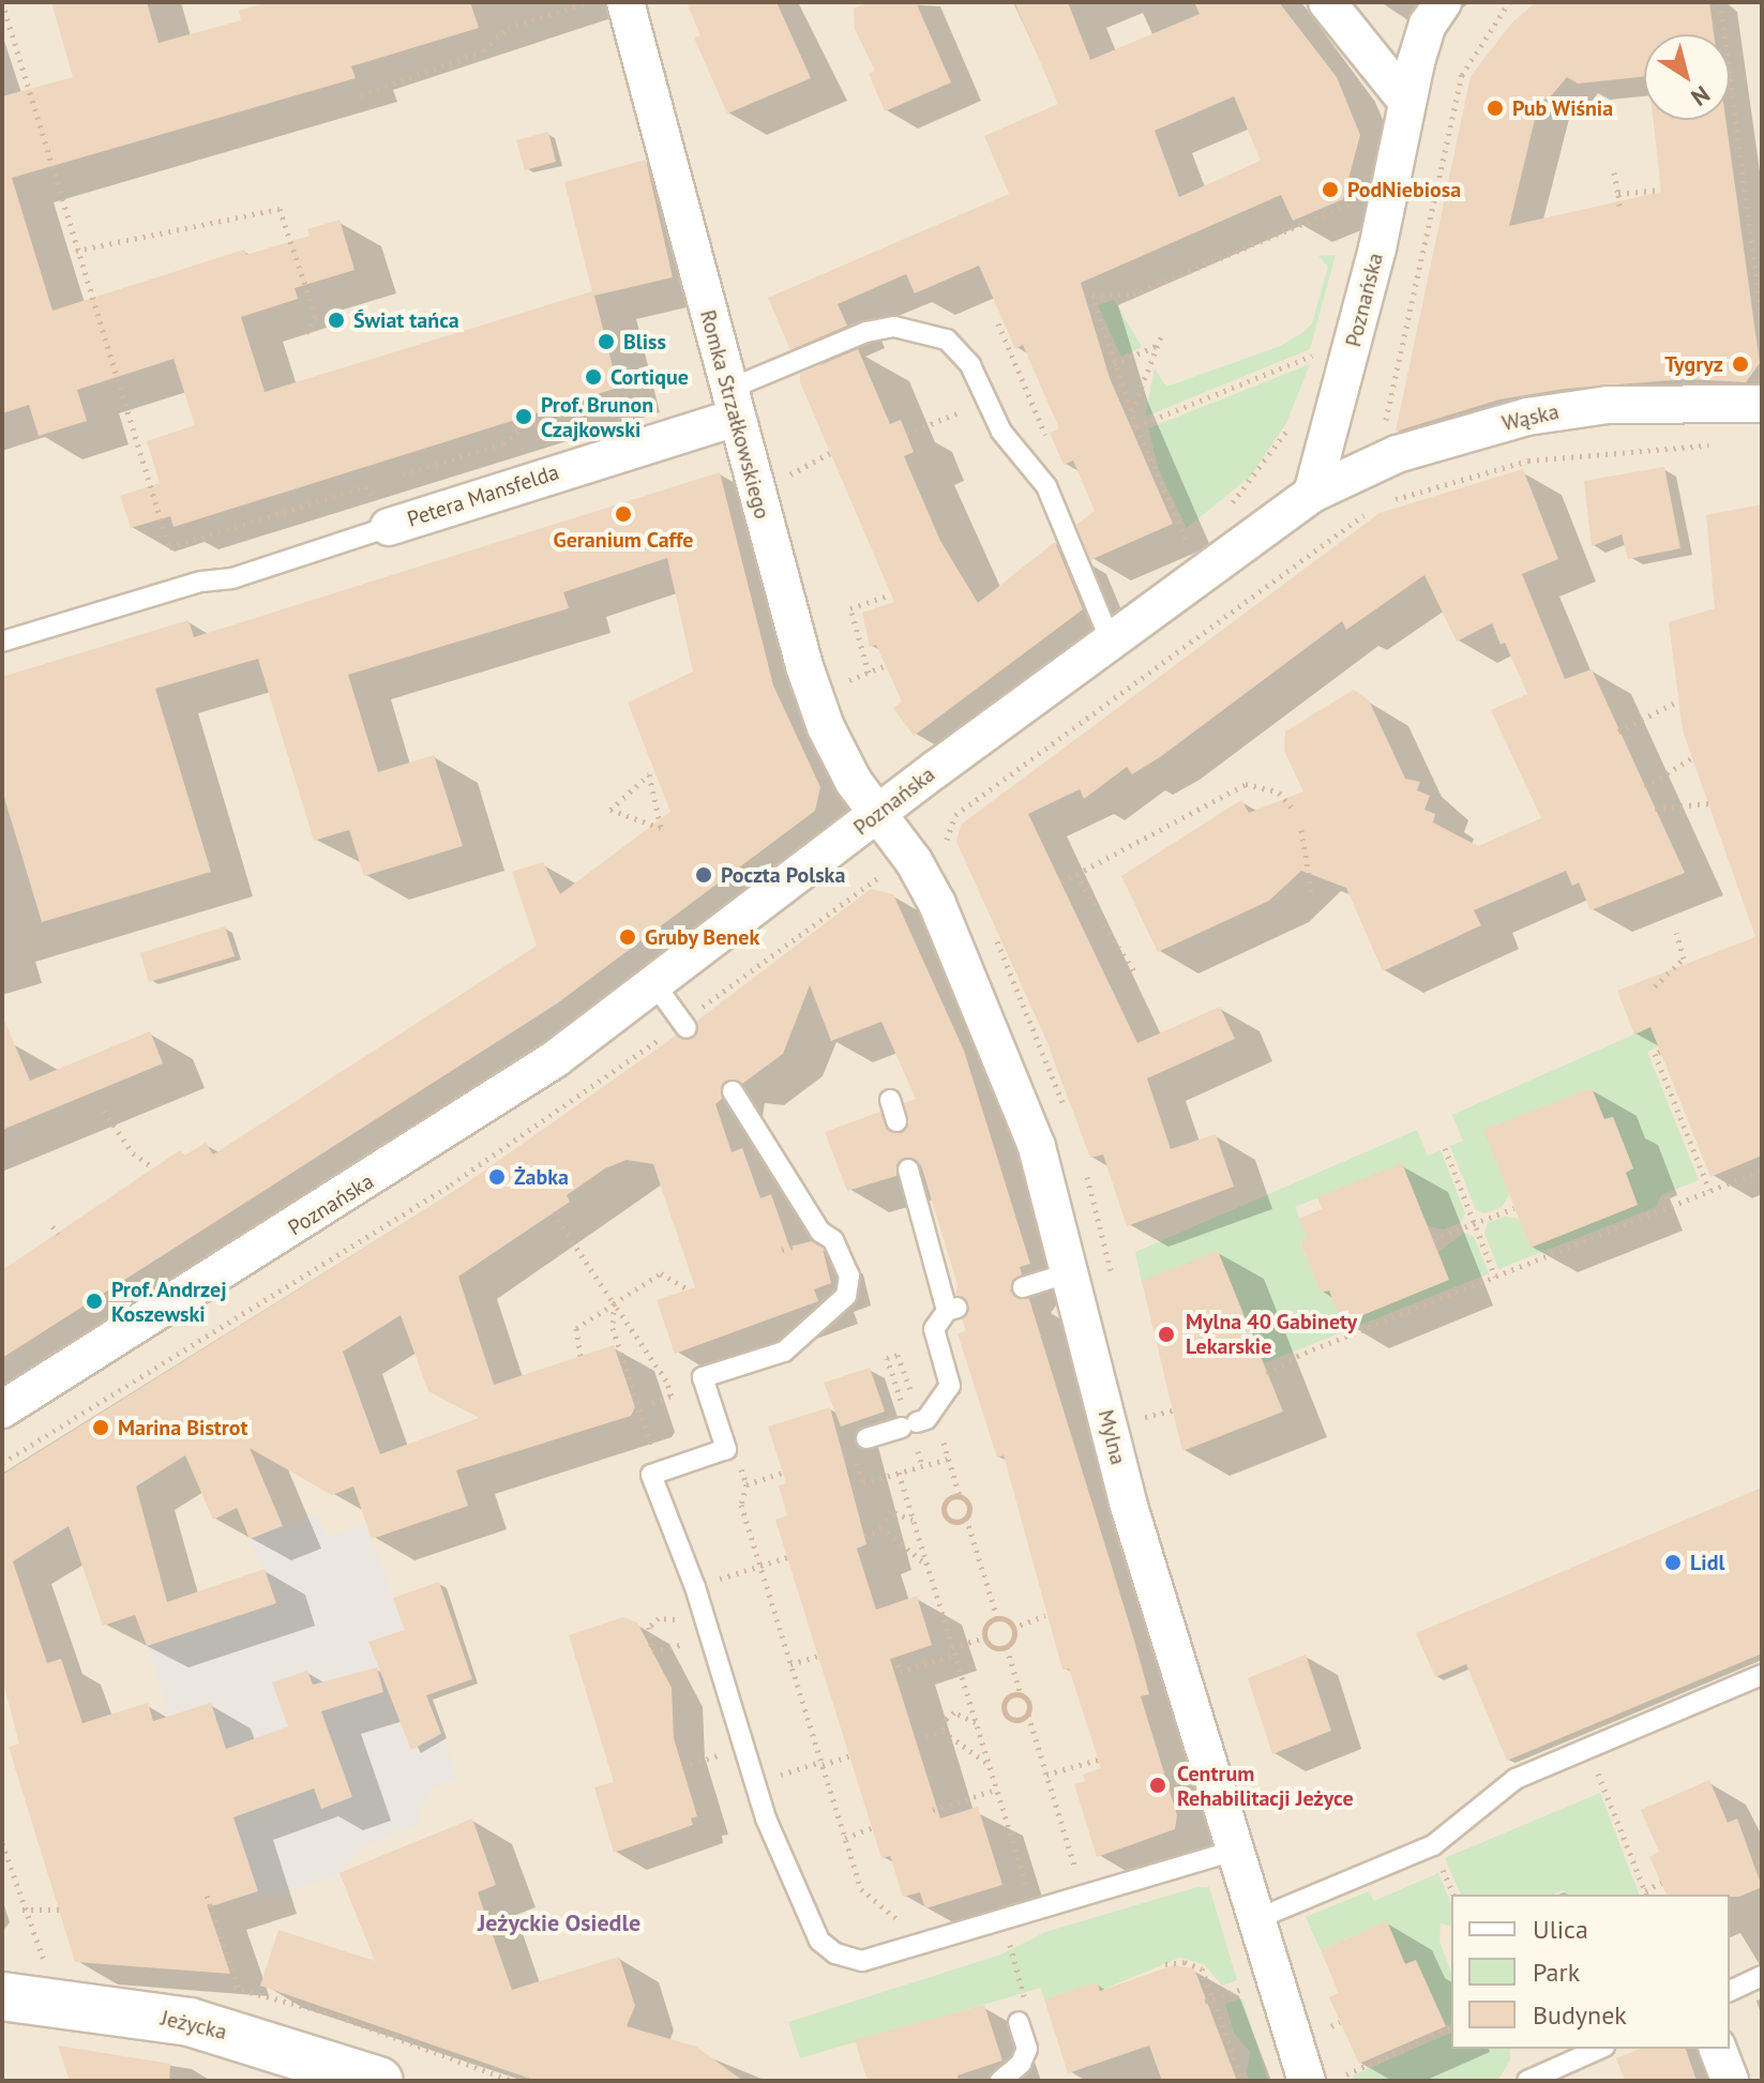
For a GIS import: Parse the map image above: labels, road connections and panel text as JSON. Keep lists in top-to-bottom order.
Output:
{
  "streets": {
    "street": [
      "Poznańska",
      "Romka Strzałkowskiego",
      "Wąska",
      "Petera Mansfelda",
      "Mylna",
      "Jeżycka"
    ]
  },
  "crossings": [
    ["Poznańska", "Romka Strzałkowskiego"],
    ["Poznańska", "Wąska"],
    ["Poznańska", "Mylna"],
    ["Romka Strzałkowskiego", "Petera Mansfelda"],
    ["Romka Strzałkowskiego", "Mylna"]
  ],
  "districts": ["Jeżyckie Osiedle"],
  "places": [
    "Pub Wiśnia",
    "PodNiebiosa",
    "Świat tańca",
    "Bliss",
    "Tygryz",
    "Cortique",
    "Prof. Brunon Czajkowski",
    "Geranium Caffe",
    "Poczta Polska",
    "Gruby Benek",
    "Żabka",
    "Prof. Andrzej Koszewski",
    "Mylna 40 Gabinety Lekarskie",
    "Marina Bistrot",
    "Lidl",
    "Centrum Rehabilitacji Jeżyce"
  ],
  "legend": ["Ulica", "Park", "Budynek"],
  "north": "bottom right"
}
